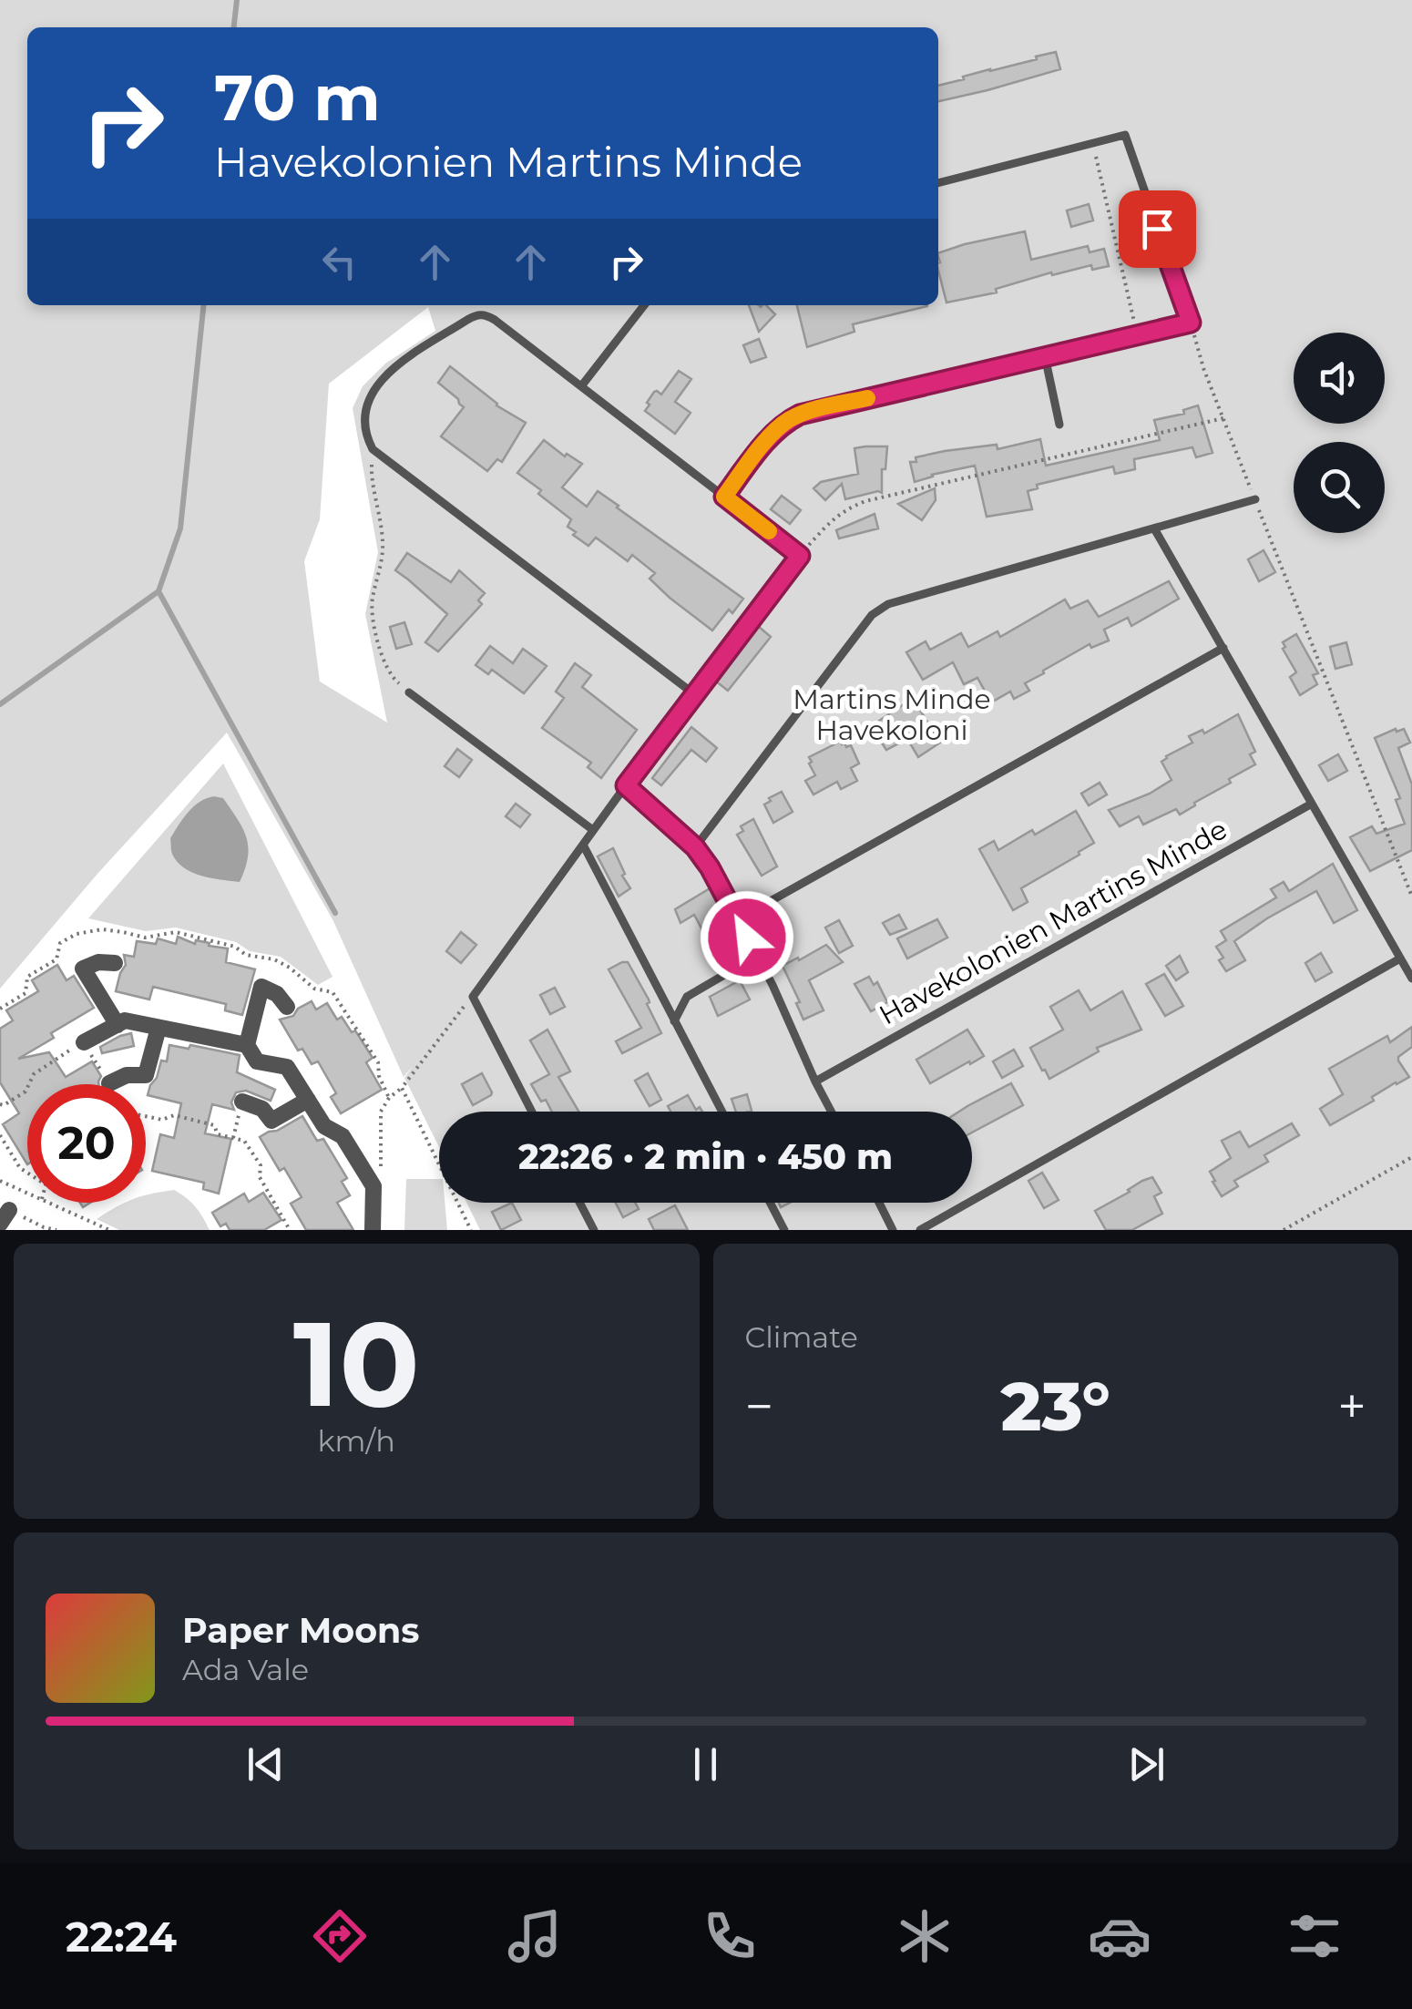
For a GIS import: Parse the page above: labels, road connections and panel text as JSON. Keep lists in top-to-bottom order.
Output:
{
  "streets": {
    "lane": ["Havekolonien Martins Minde"]
  },
  "parks": ["Martins Minde Havekoloni"],
  "page": {
    "turn": ["70 m", "Havekolonien Martins Minde"],
    "limit": "20",
    "trip": "22:26 · 2 min · 450 m",
    "tile": [
      ["10", "km/h"],
      "Climate"
    ],
    "heat": ["−", "23°", "+"],
    "song": ["Paper Moons", "Ada Vale"],
    "tabs": "22:24"
  }
}
